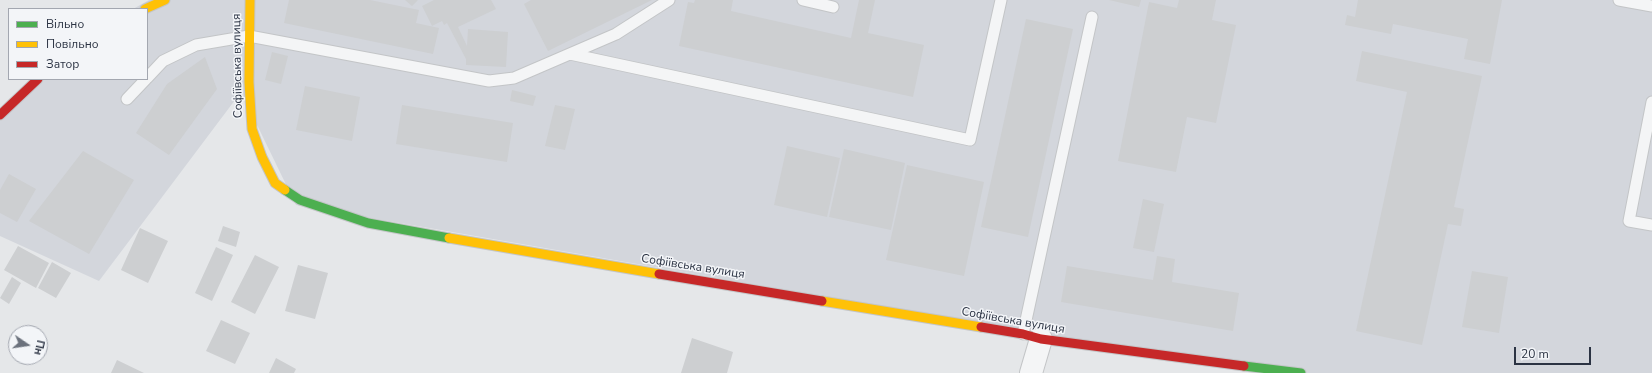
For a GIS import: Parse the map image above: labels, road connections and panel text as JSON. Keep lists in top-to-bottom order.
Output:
{
  "streets": {
    "main road": ["Софіївська вулиця"]
  },
  "legend": ["Вільно", "Повільно", "Затор"],
  "scale_bar": "20 m",
  "north": "right"
}
